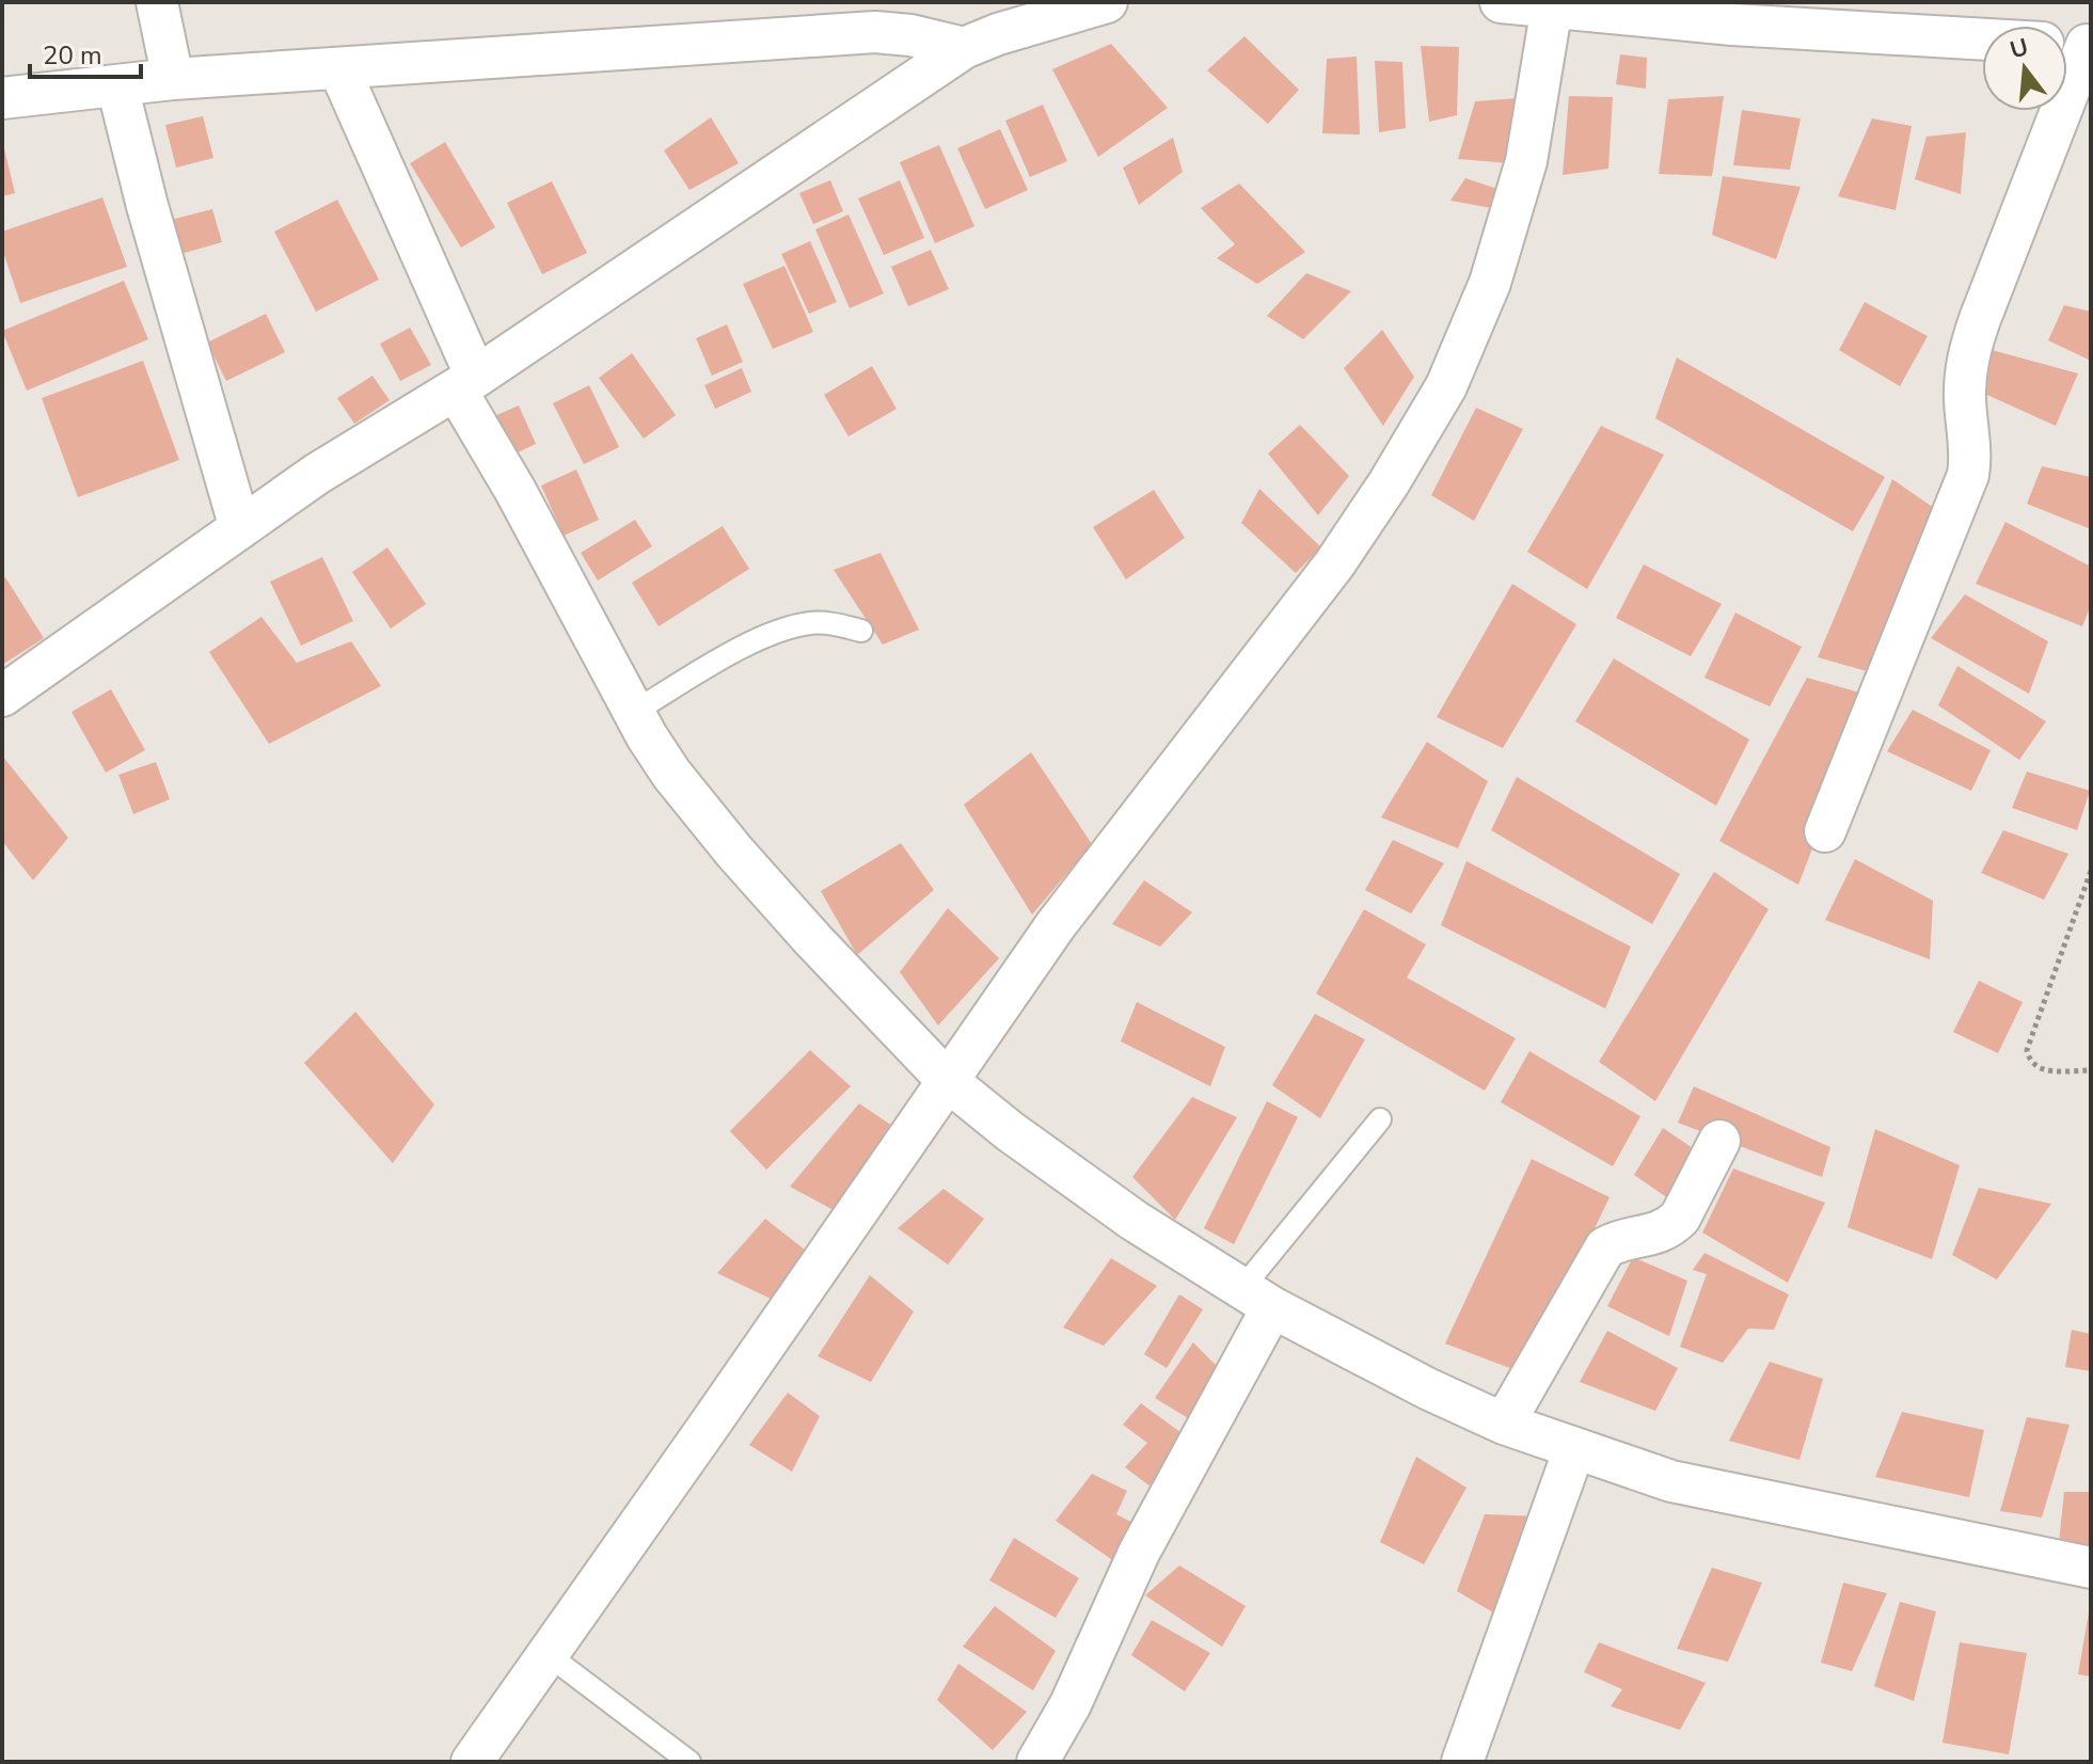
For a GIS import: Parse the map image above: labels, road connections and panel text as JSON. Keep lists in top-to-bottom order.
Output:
{
  "scale_bar": "20 m",
  "north": "top"
}
